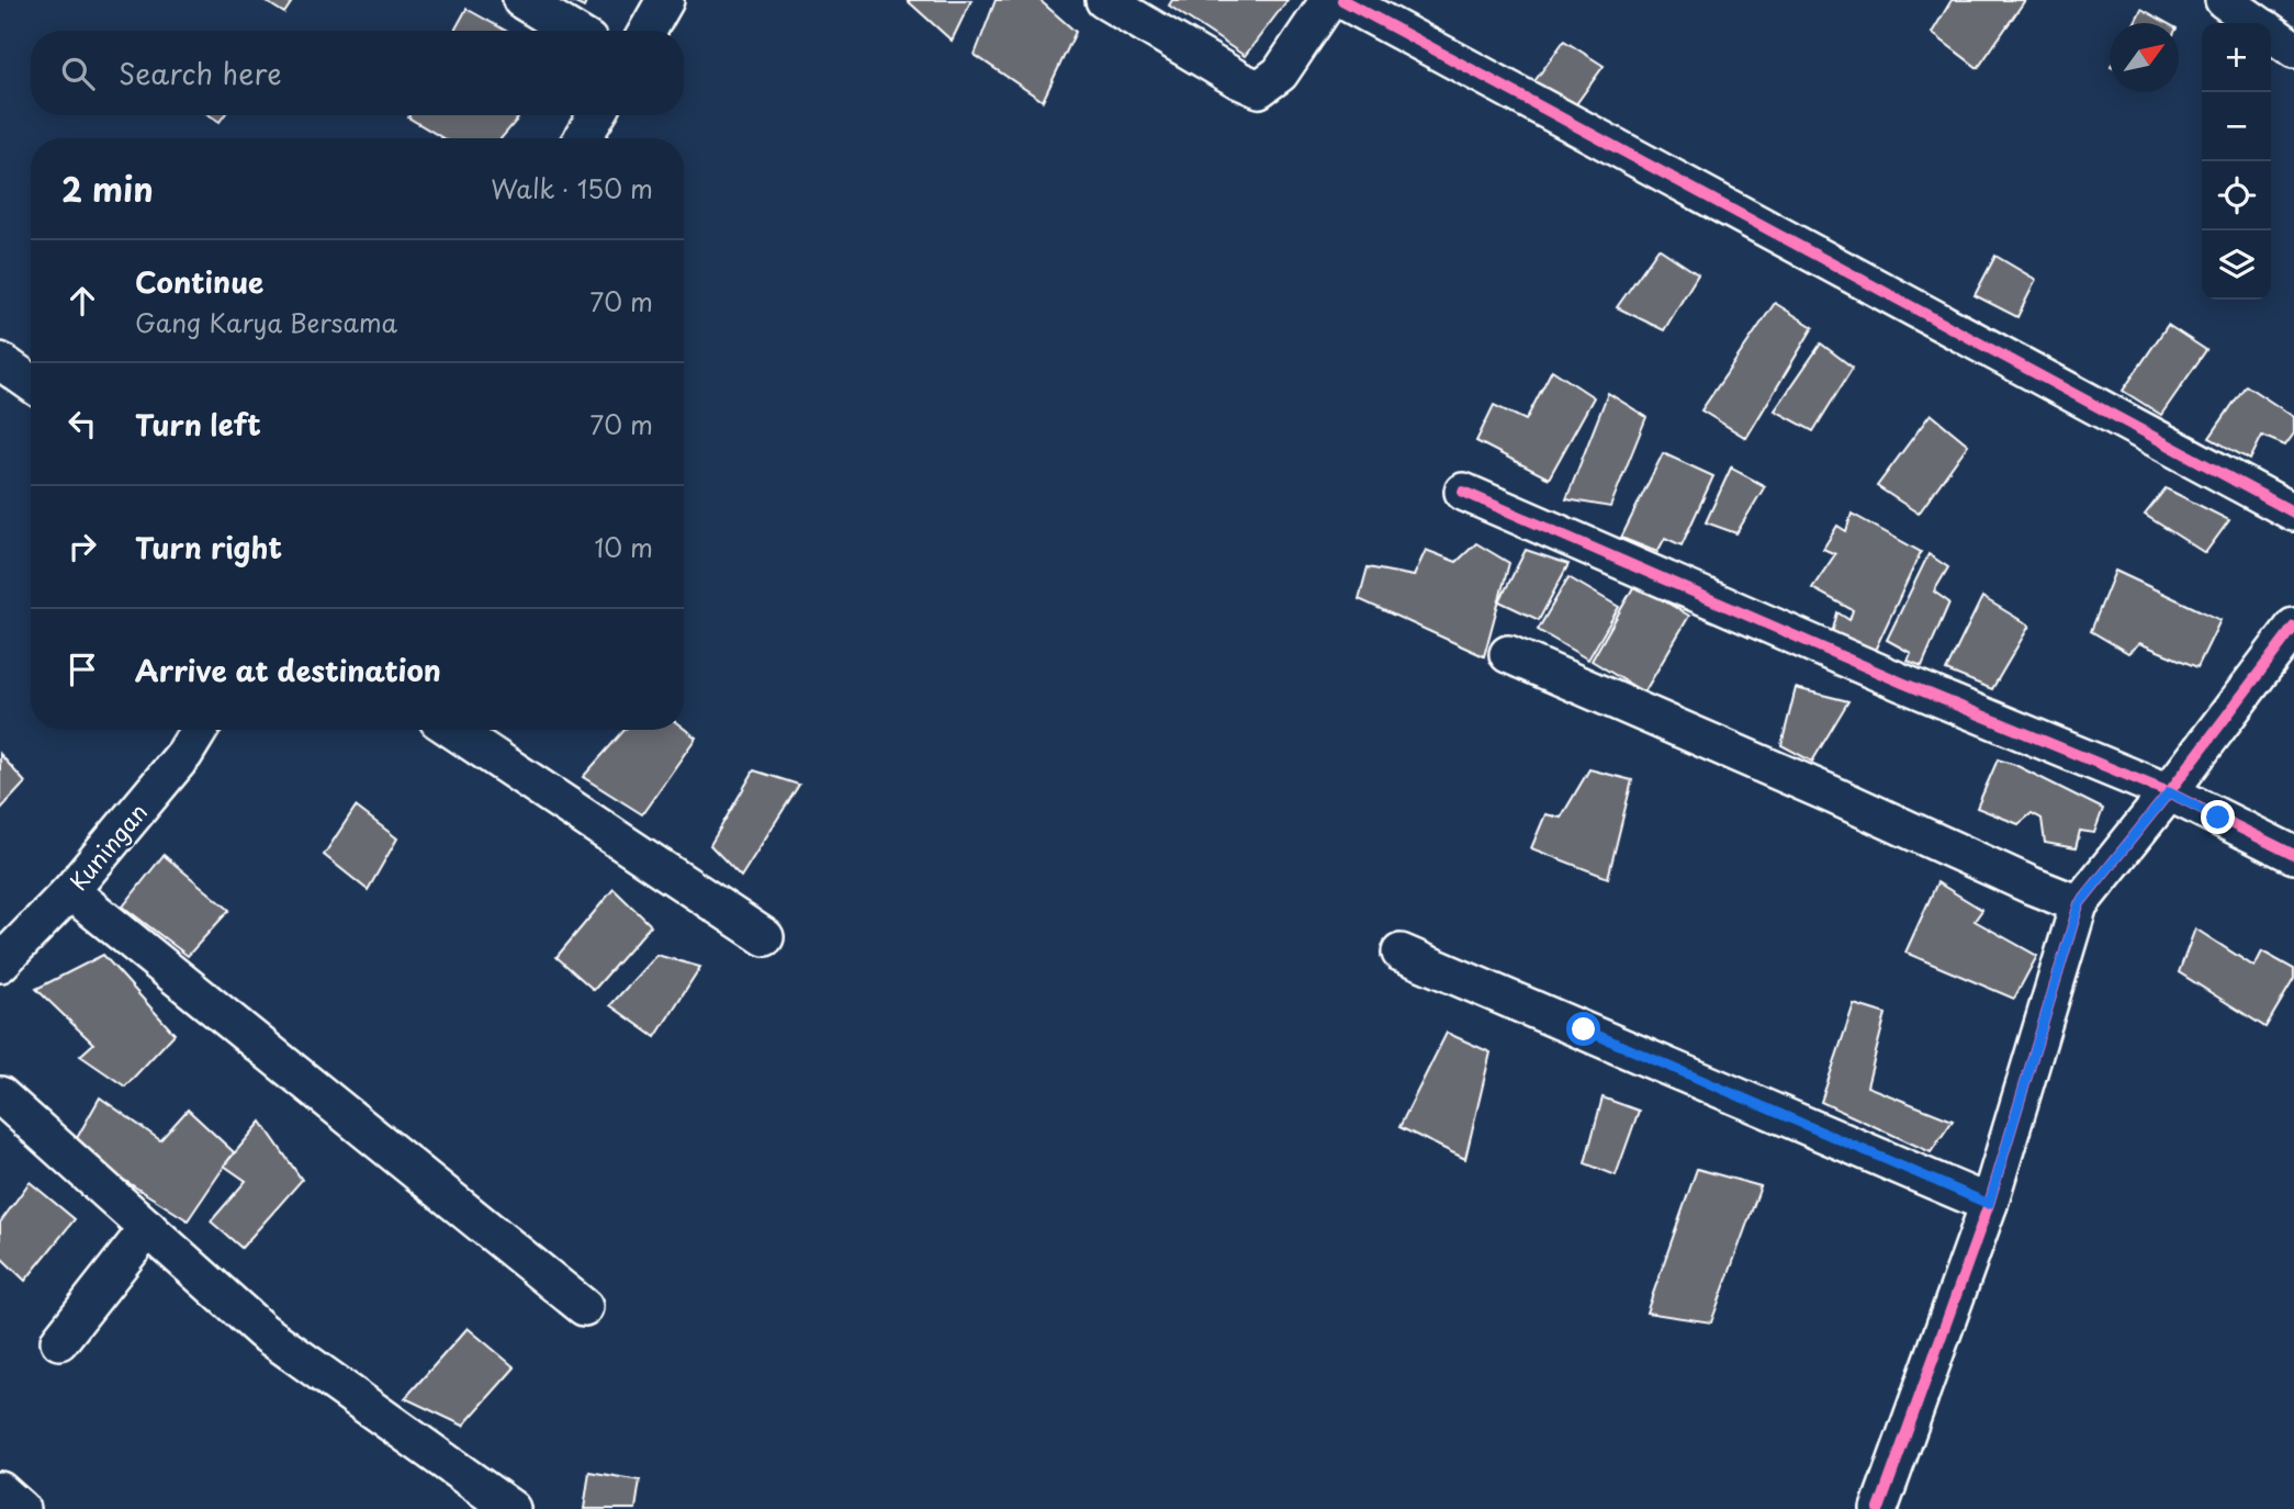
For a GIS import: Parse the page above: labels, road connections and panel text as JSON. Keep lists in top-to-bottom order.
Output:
{
  "streets": {
    "street": ["Kuningan"]
  },
  "north": "top right",
  "page": {
    "map_buttons": ["+", "−"],
    "search": "Search here",
    "heading": ["2 min", "Walk · 150 m"],
    "list": [
      ["Continue", "Gang Karya Bersama", "70 m"],
      ["Turn left", "70 m"],
      ["Turn right", "10 m"],
      "Arrive at destination"
    ]
  }
}
